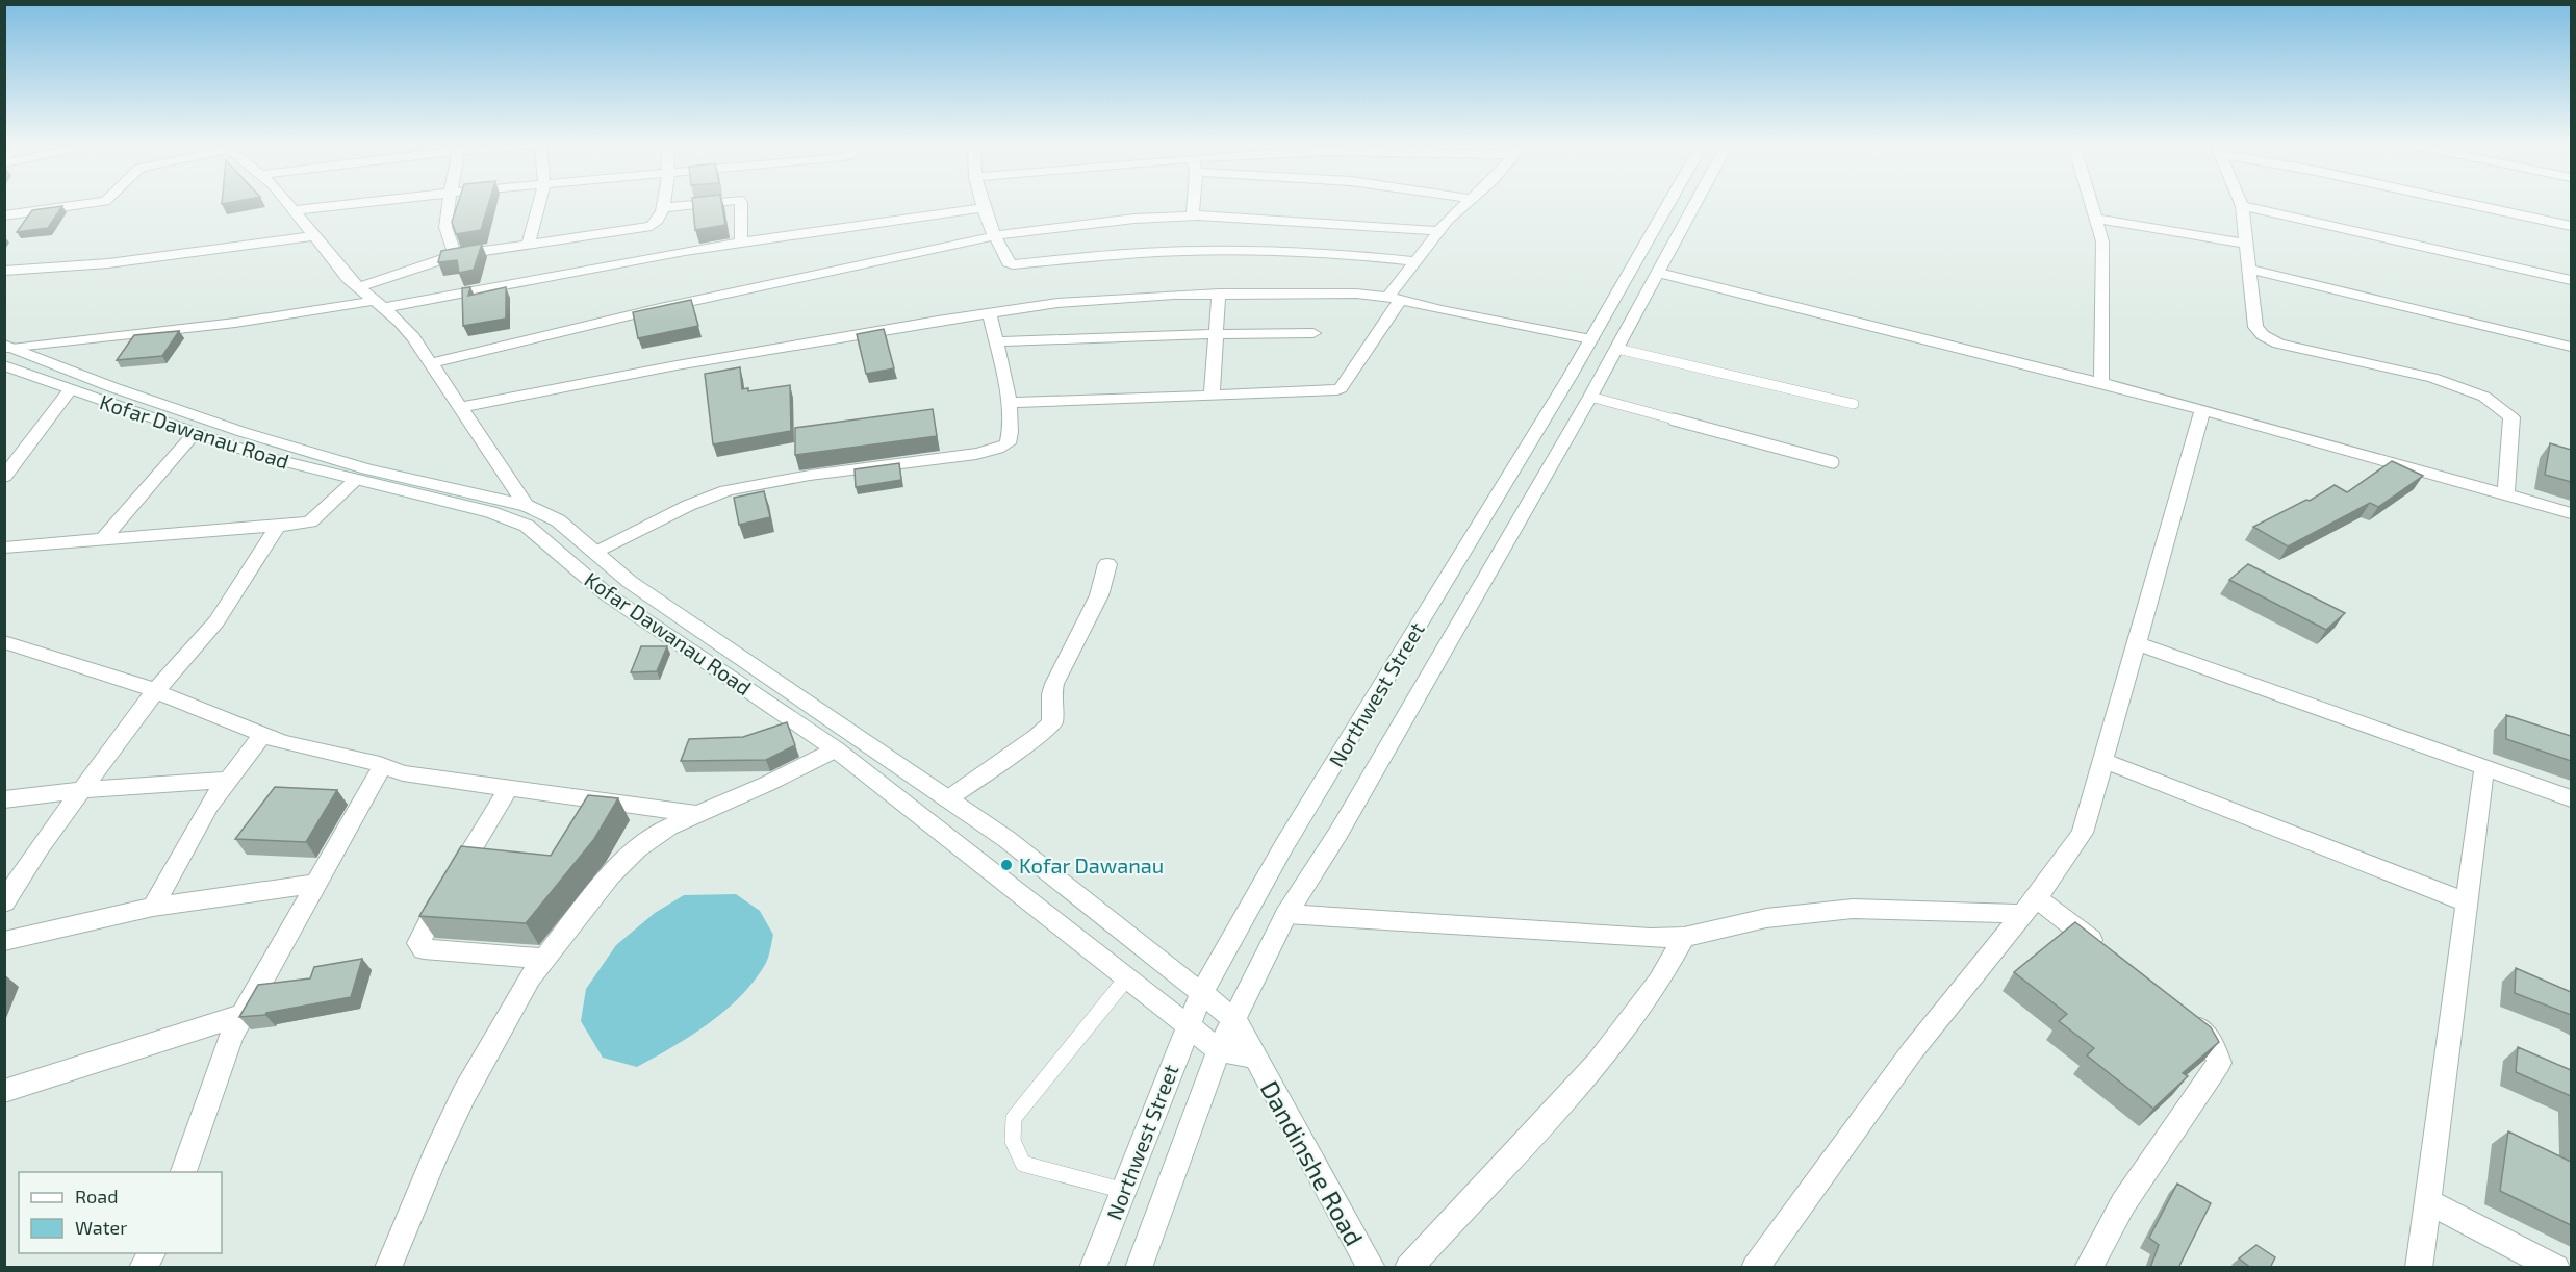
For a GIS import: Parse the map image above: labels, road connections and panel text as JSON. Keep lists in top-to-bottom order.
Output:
{
  "streets": {
    "street": ["Kofar Dawanau Road", "Northwest Street", "Dandinshe Road"]
  },
  "crossings": [
    ["Kofar Dawanau Road", "Northwest Street"],
    ["Kofar Dawanau Road", "Dandinshe Road"],
    ["Northwest Street", "Dandinshe Road"]
  ],
  "places": ["Kofar Dawanau"],
  "legend": ["Road", "Water"]
}
